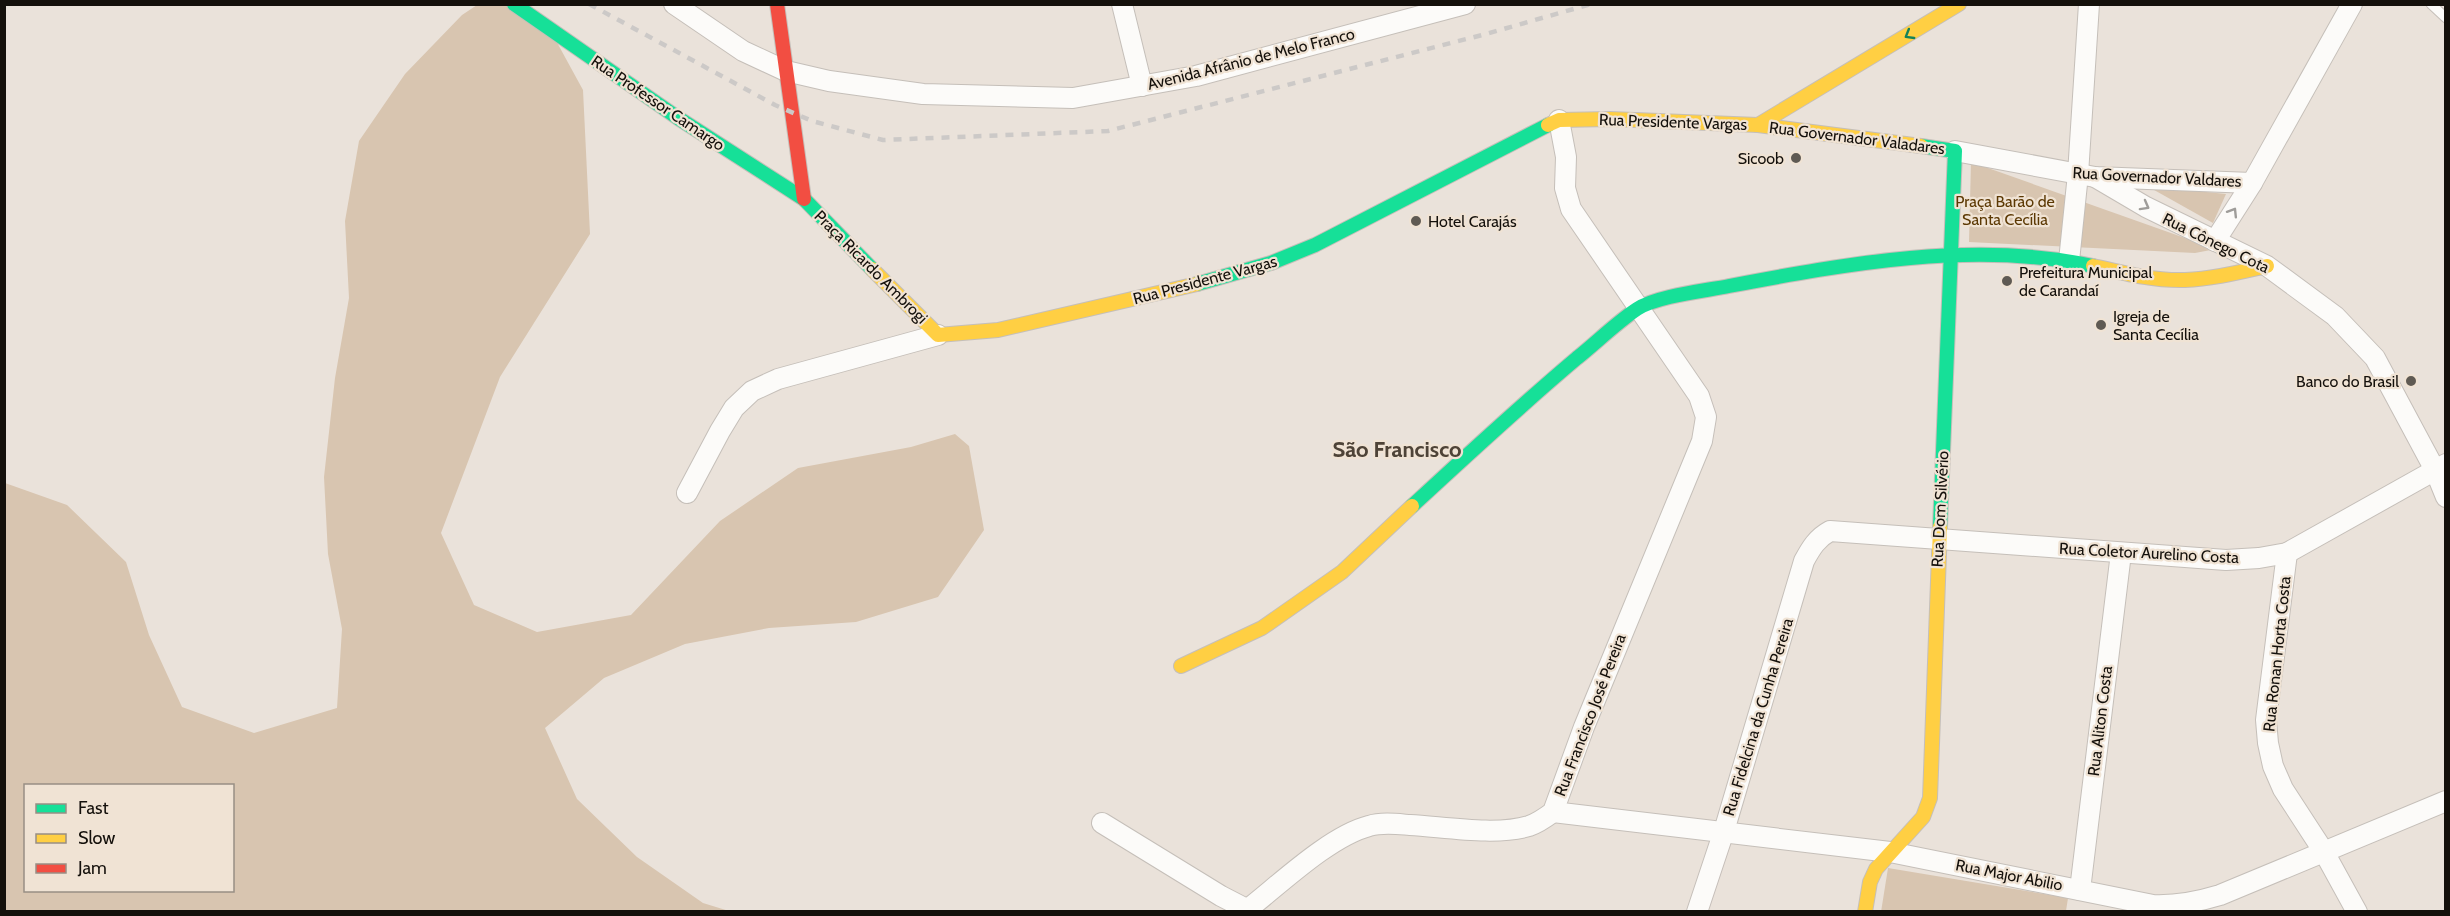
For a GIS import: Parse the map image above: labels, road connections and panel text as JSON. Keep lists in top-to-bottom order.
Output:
{
  "streets": {
    "street": [
      "Avenida Afrânio de Melo Franco",
      "Rua Professor Camargo",
      "Rua Presidente Vargas",
      "Rua Governador Valadares",
      "Rua Governador Valdares",
      "Rua Cônego Cota",
      "Praça Ricardo Ambrogi",
      "Rua Dom Silvério",
      "Rua Coletor Aurelino Costa",
      "Rua Ronan Horta Costa",
      "Rua Francisco José Pereira",
      "Rua Fidelcina da Cunha Pereira",
      "Rua Aliton Costa",
      "Rua Major Abilio"
    ]
  },
  "crossings": [
    ["Rua Professor Camargo", "Praça Ricardo Ambrogi"],
    ["Rua Presidente Vargas", "Rua Governador Valadares"],
    ["Rua Presidente Vargas", "Praça Ricardo Ambrogi"],
    ["Rua Presidente Vargas", "Rua Francisco José Pereira"],
    ["Rua Governador Valadares", "Rua Governador Valdares"],
    ["Rua Governador Valadares", "Rua Dom Silvério"],
    ["Rua Governador Valdares", "Rua Cônego Cota"],
    ["Rua Governador Valdares", "Rua Dom Silvério"],
    ["Rua Cônego Cota", "Rua Coletor Aurelino Costa"],
    ["Rua Dom Silvério", "Rua Coletor Aurelino Costa"],
    ["Rua Dom Silvério", "Rua Major Abilio"],
    ["Rua Coletor Aurelino Costa", "Rua Ronan Horta Costa"],
    ["Rua Coletor Aurelino Costa", "Rua Fidelcina da Cunha Pereira"],
    ["Rua Coletor Aurelino Costa", "Rua Aliton Costa"],
    ["Rua Ronan Horta Costa", "Rua Major Abilio"],
    ["Rua Francisco José Pereira", "Rua Major Abilio"],
    ["Rua Fidelcina da Cunha Pereira", "Rua Major Abilio"],
    ["Rua Aliton Costa", "Rua Major Abilio"]
  ],
  "districts": ["São Francisco"],
  "parks": ["Praça Barão de Santa Cecília"],
  "places": [
    "Sicoob",
    "Hotel Carajás",
    "Prefeitura Municipal de Carandaí",
    "Igreja de Santa Cecília",
    "Banco do Brasil"
  ],
  "legend": ["Fast", "Slow", "Jam"]
}
